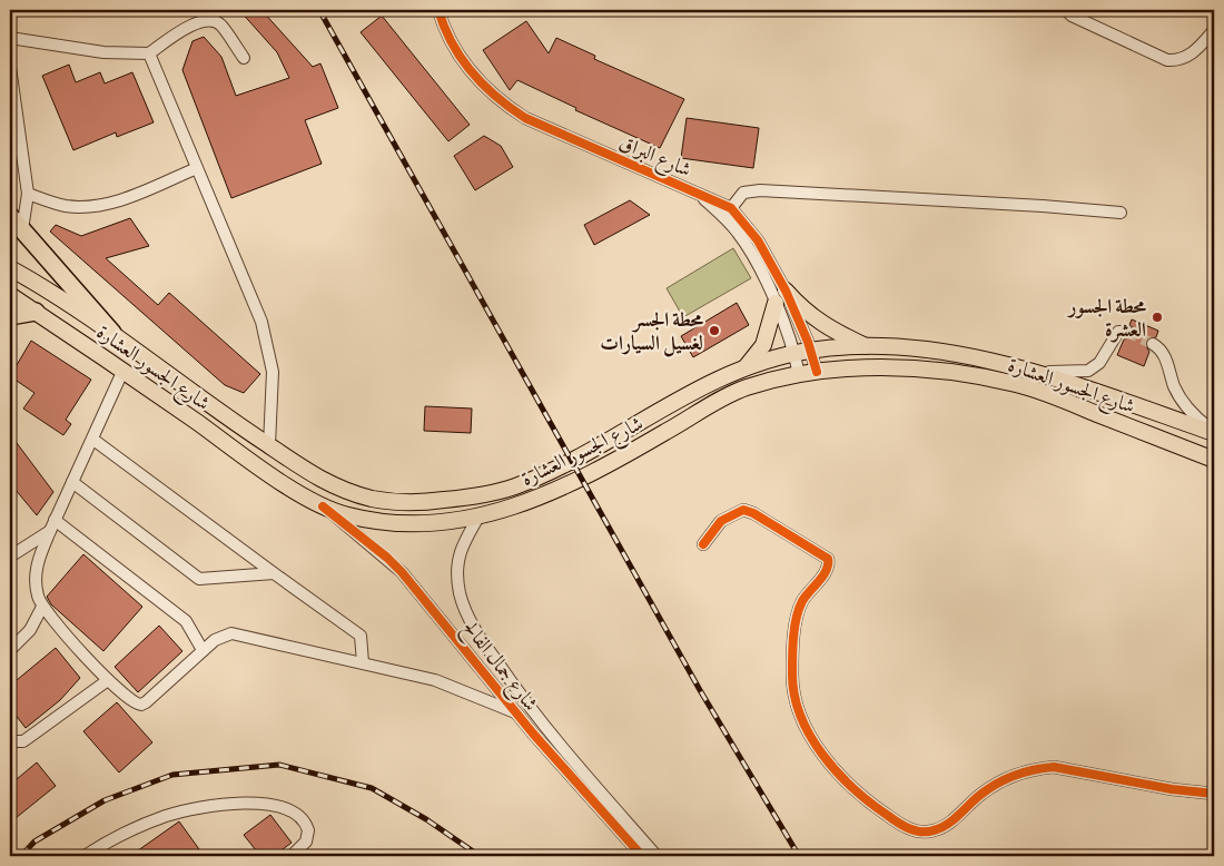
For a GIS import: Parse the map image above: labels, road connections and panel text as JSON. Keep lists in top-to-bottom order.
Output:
{
  "streets": {
    "main road": ["شارع الجسور العشارة"],
    "street": ["شارع البراق", "شارع جمال الفالح"]
  },
  "crossings": [
    ["شارع البراق", "شارع الجسور العشارة"],
    ["شارع الجسور العشارة", "شارع جمال الفالح"]
  ],
  "places": ["محطة الجسور العشرة", "محطة الجسر لغسيل السيارات"]
}
